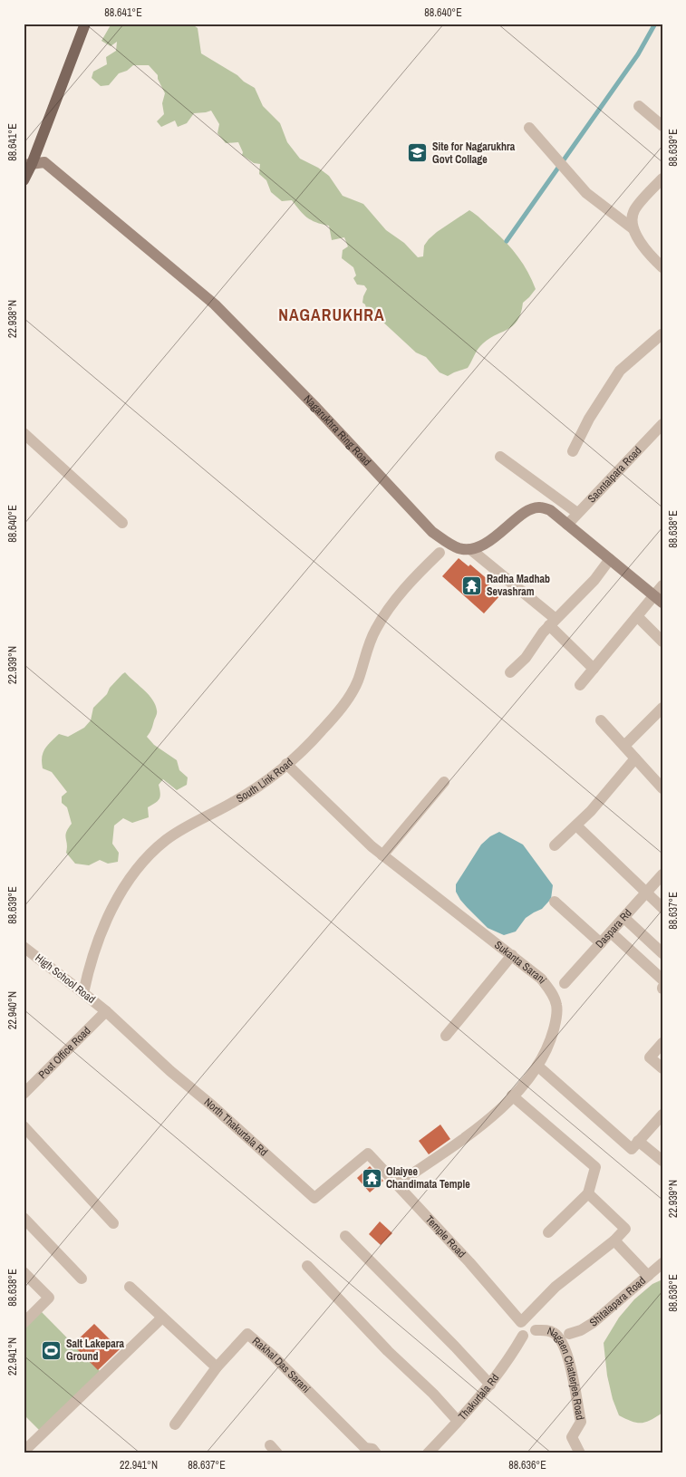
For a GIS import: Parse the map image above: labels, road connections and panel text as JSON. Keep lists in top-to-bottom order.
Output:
{
  "streets": {
    "main road": ["Nagarukhra Ring Road"],
    "street": [
      "Saontalpara Road",
      "South Link Road",
      "Daspara Rd",
      "Sukanta Sarani",
      "High School Road",
      "Post Office Road",
      "North Thakurtala Rd",
      "Temple Road",
      "Shitalapara Road",
      "Rakhal Das Sarani",
      "Nagaen Chatterjee Road",
      "Thakurtala Rd"
    ]
  },
  "crossings": [
    ["South Link Road", "Sukanta Sarani"],
    ["South Link Road", "High School Road"],
    ["Daspara Rd", "Sukanta Sarani"],
    ["High School Road", "Post Office Road"],
    ["High School Road", "North Thakurtala Rd"],
    ["Post Office Road", "North Thakurtala Rd"],
    ["North Thakurtala Rd", "Temple Road"]
  ],
  "districts": ["NAGARUKHRA"],
  "places": {
    "school or university": ["Site for Nagarukhra Govt Collage"],
    "temple": ["Radha Madhab Sevashram", "Olaiyee Chandimata Temple"],
    "sports": ["Salt Lakepara Ground"]
  },
  "coordinates": [
    "88.641°E",
    "88.640°E",
    "88.639°E",
    "22.938°N",
    "88.638°E",
    "22.939°N",
    "88.637°E",
    "22.940°N",
    "88.636°E",
    "22.941°N"
  ]
}
